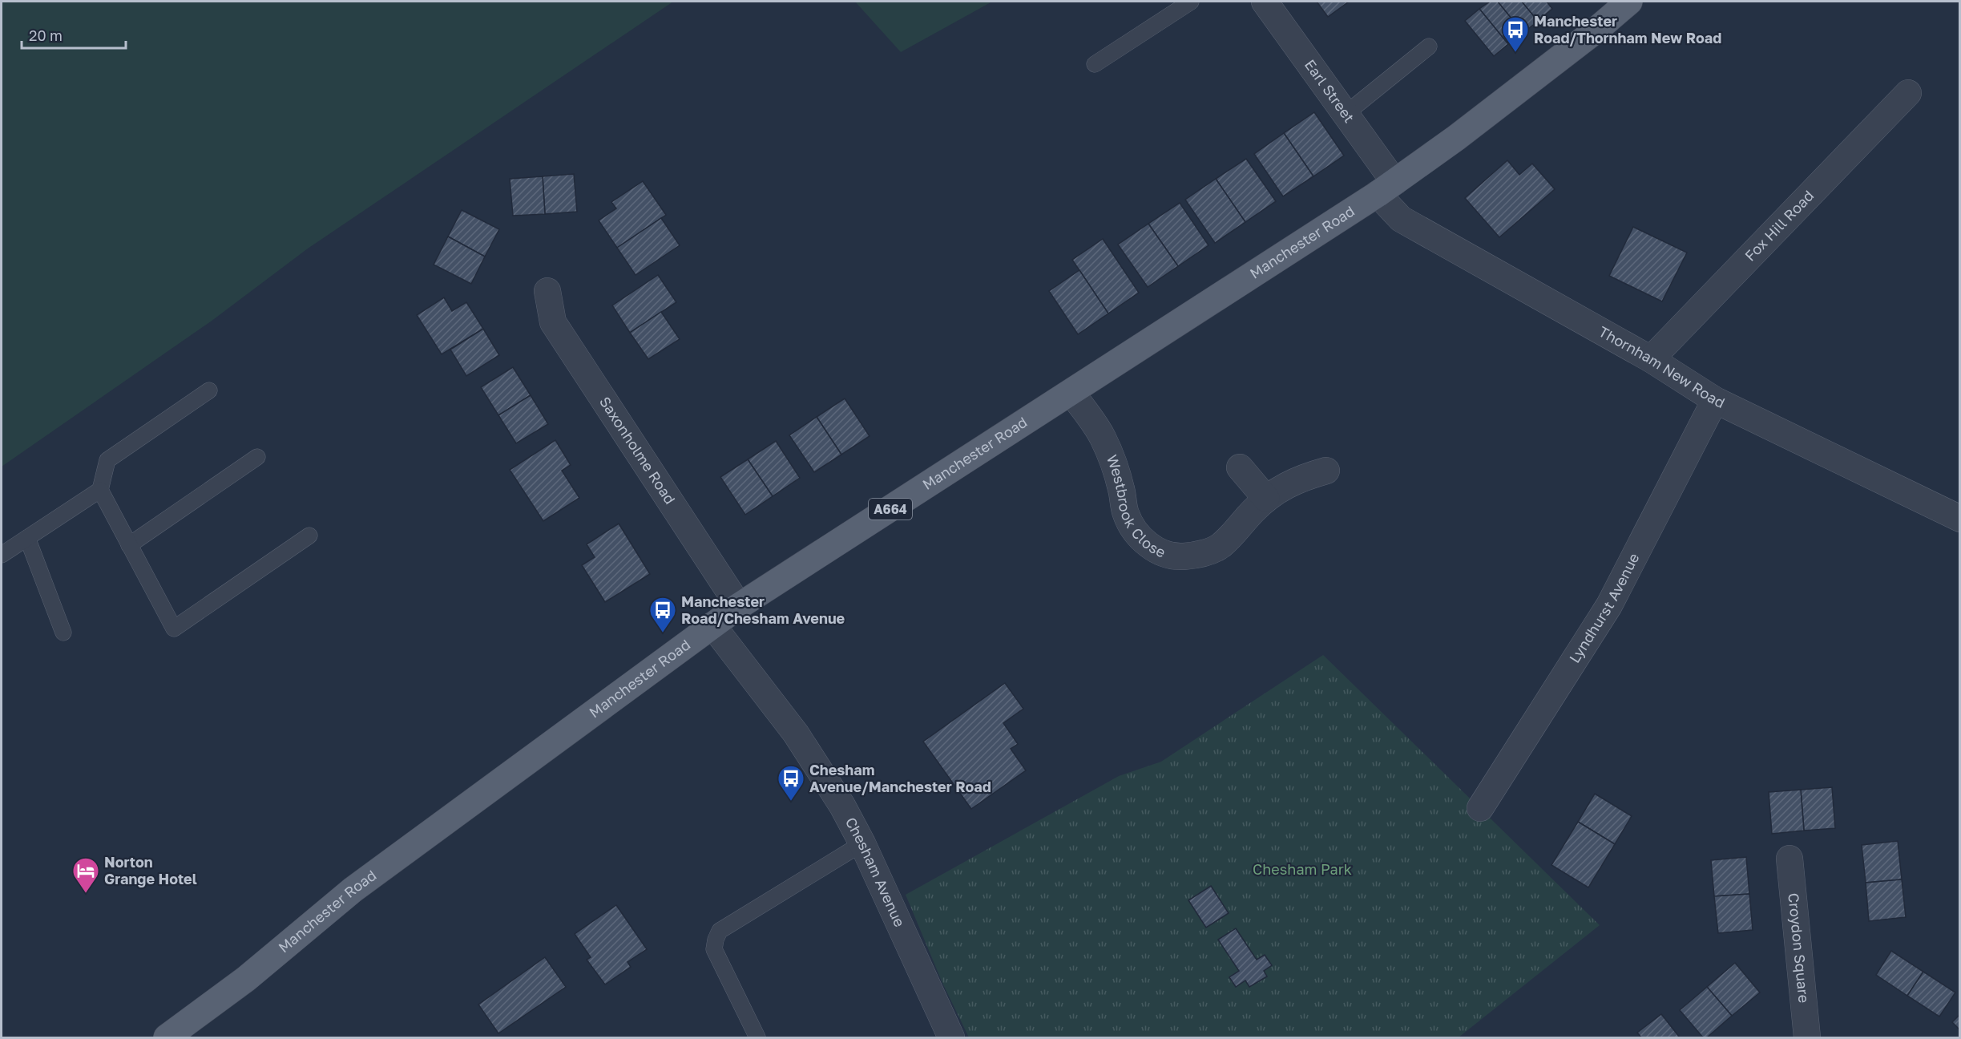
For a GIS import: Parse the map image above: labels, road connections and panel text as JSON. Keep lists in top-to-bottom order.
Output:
{
  "streets": {
    "main road": ["Manchester Road", "A664"],
    "street": [
      "Earl Street",
      "Fox Hill Road",
      "Thornham New Road",
      "Saxonholme Road",
      "Westbrook Close",
      "Lyndhurst Avenue",
      "Chesham Avenue",
      "Croydon Square"
    ]
  },
  "crossings": [
    ["Earl Street", "Manchester Road"],
    ["Earl Street", "Thornham New Road"],
    ["Fox Hill Road", "Thornham New Road"],
    ["Manchester Road", "Thornham New Road"],
    ["Manchester Road", "Saxonholme Road"],
    ["Manchester Road", "Westbrook Close"],
    ["Manchester Road", "Chesham Avenue"],
    ["Thornham New Road", "Lyndhurst Avenue"]
  ],
  "parks": ["Chesham Park"],
  "places": {
    "bus stop": ["Manchester Road/Thornham New Road", "Manchester Road/Chesham Avenue", "Chesham Avenue/Manchester Road"],
    "hotel": ["Norton Grange Hotel"]
  },
  "scale_bar": "20 m"
}
